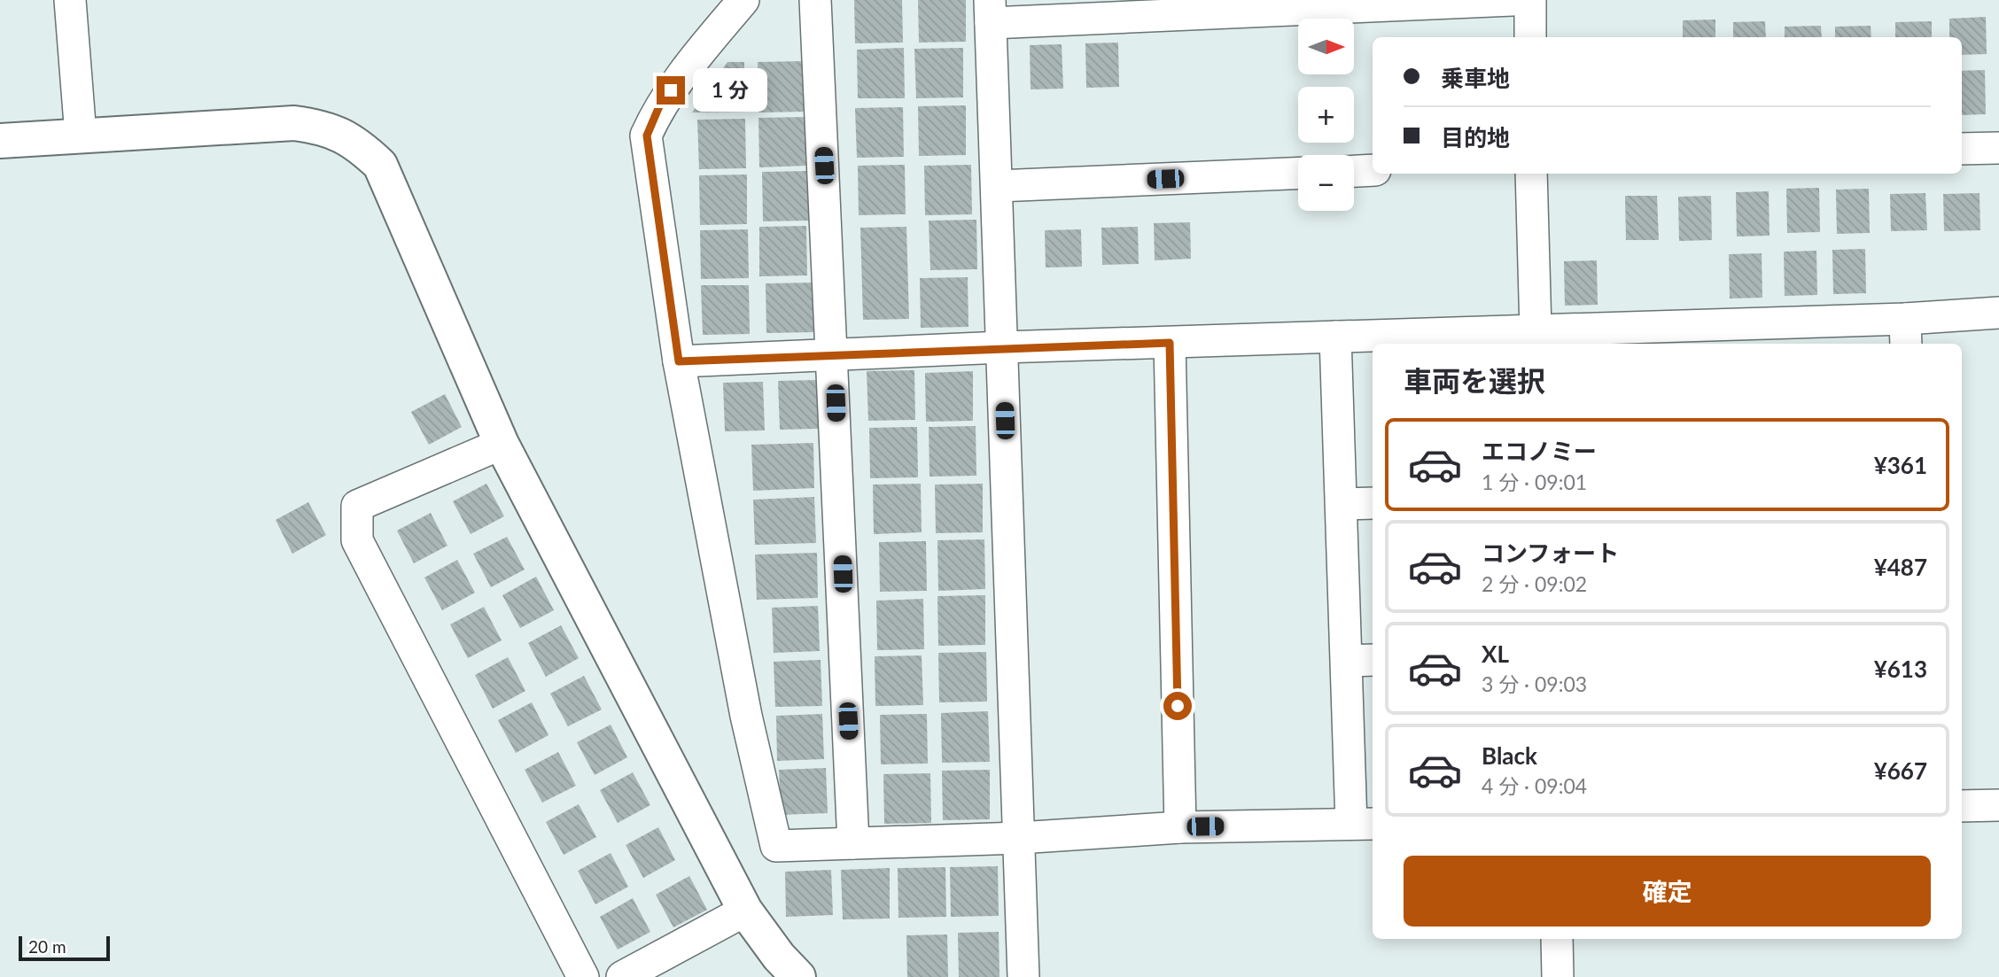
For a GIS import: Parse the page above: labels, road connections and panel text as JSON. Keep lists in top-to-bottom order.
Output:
{
  "scale_bar": "20 m",
  "north": "right",
  "page": {
    "map_buttons": ["+", "−"],
    "banner": ["乗車地", "目的地"],
    "bubble": "1 分",
    "heading": "車両を選択",
    "list": [
      {
        "name": "エコノミー",
        "note": "1 分 · 09:01",
        "value": "¥361"
      },
      {
        "name": "コンフォート",
        "note": "2 分 · 09:02",
        "value": "¥487"
      },
      {
        "name": "XL",
        "note": "3 分 · 09:03",
        "value": "¥613"
      },
      {
        "name": "Black",
        "note": "4 分 · 09:04",
        "value": "¥667"
      }
    ],
    "buttons": "確定",
    "scale": "20 m"
  }
}
